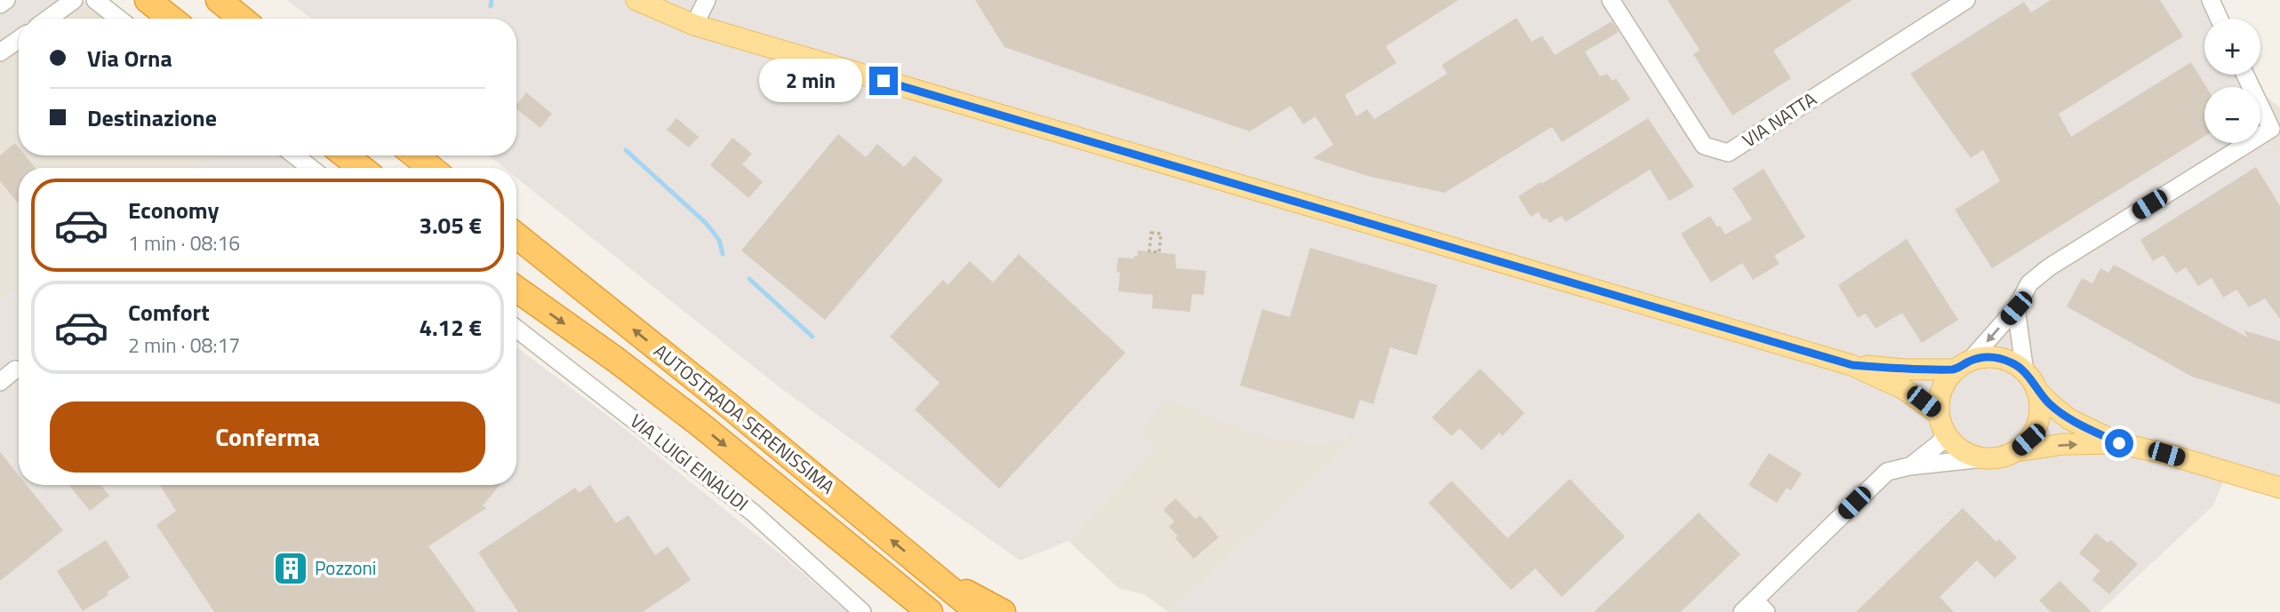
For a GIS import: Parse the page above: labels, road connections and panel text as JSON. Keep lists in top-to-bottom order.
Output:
{
  "streets": {
    "highway": ["AUTOSTRADA SERENISSIMA"],
    "street": ["VIA NATTA", "VIA LUIGI EINAUDI"]
  },
  "places": {
    "building": ["Pozzoni"]
  },
  "page": {
    "map_buttons": ["+", "−"],
    "banner": ["Via Orna", "Destinazione"],
    "bubble": "2 min",
    "list": [
      {
        "name": "Economy",
        "note": "1 min · 08:16",
        "value": "3.05 €"
      },
      {
        "name": "Comfort",
        "note": "2 min · 08:17",
        "value": "4.12 €"
      }
    ],
    "buttons": "Conferma"
  }
}
